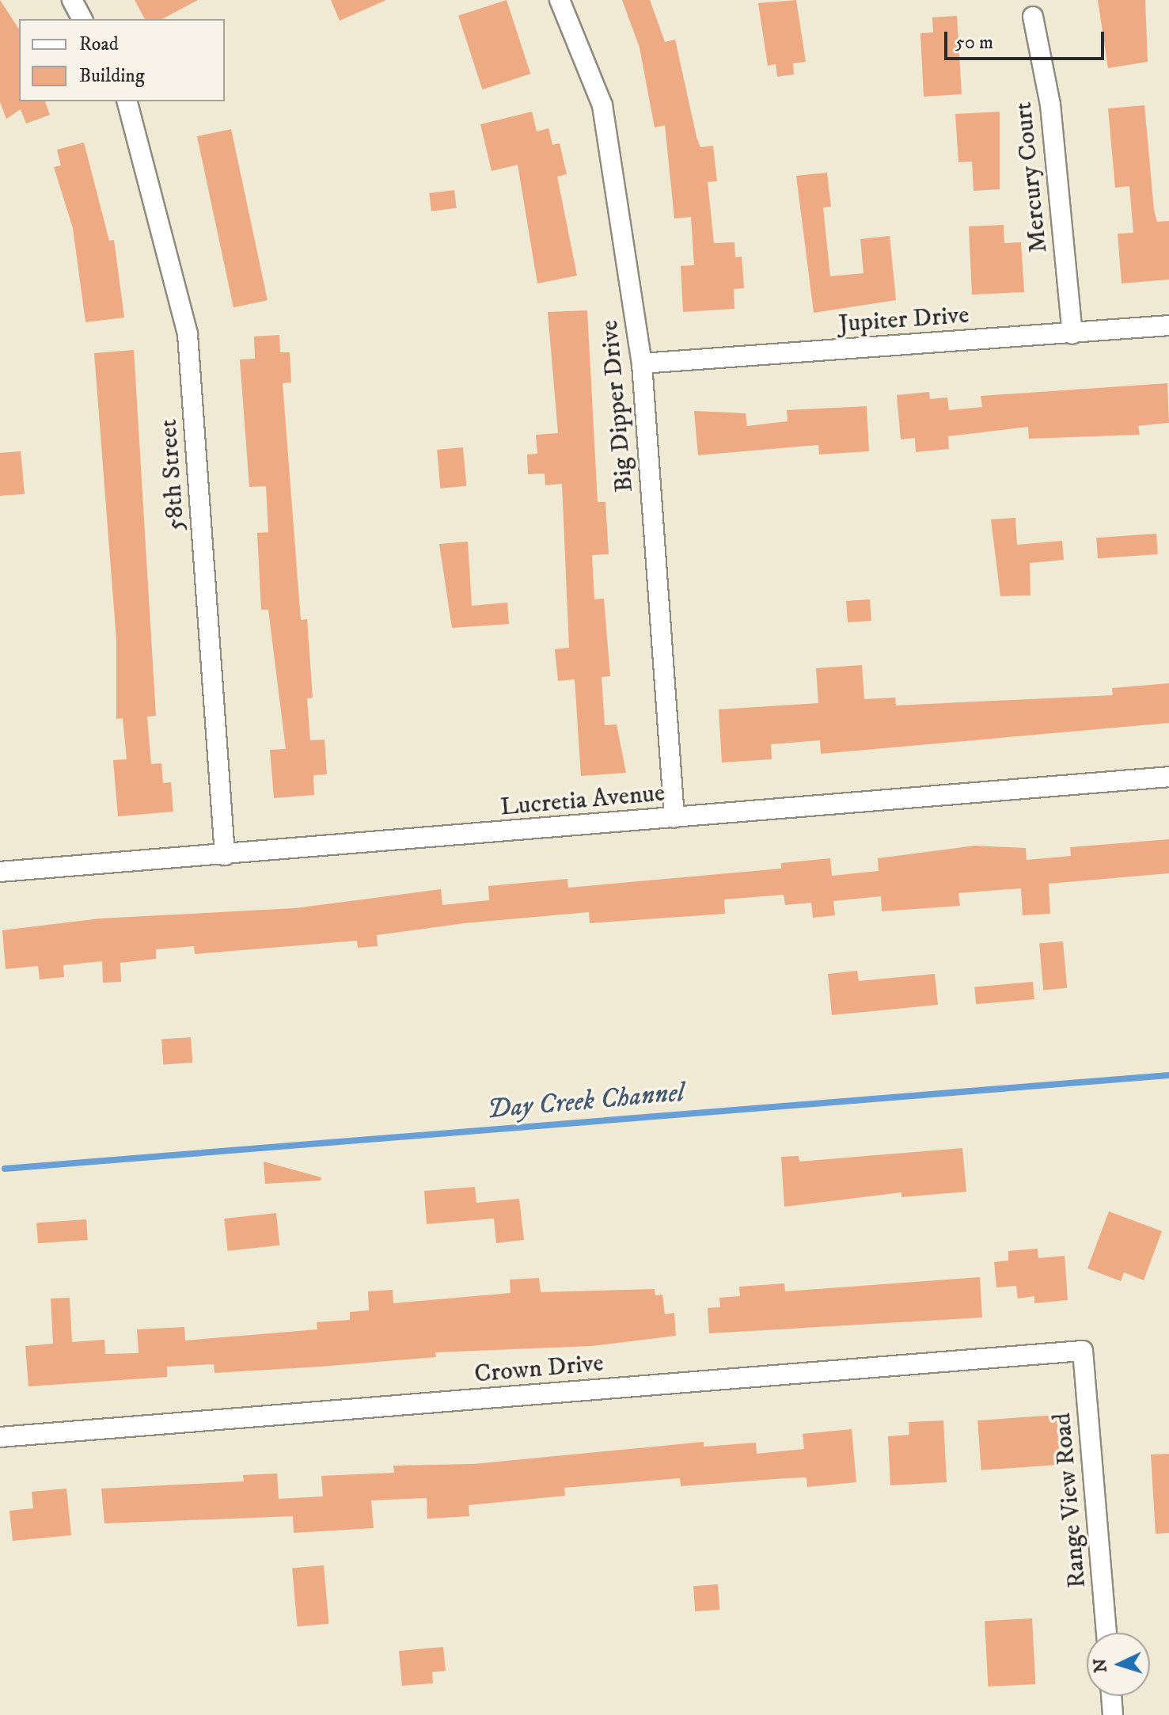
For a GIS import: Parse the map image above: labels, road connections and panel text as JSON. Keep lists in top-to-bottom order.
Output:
{
  "streets": {
    "street": [
      "Mercury Court",
      "Jupiter Drive",
      "Big Dipper Drive",
      "58th Street",
      "Lucretia Avenue",
      "Crown Drive",
      "Range View Road"
    ]
  },
  "crossings": [
    ["Mercury Court", "Jupiter Drive"],
    ["Jupiter Drive", "Big Dipper Drive"],
    ["Big Dipper Drive", "Lucretia Avenue"],
    ["58th Street", "Lucretia Avenue"],
    ["Crown Drive", "Range View Road"]
  ],
  "water": ["Day Creek Channel"],
  "legend": ["Road", "Building"],
  "scale_bar": "50 m",
  "north": "left"
}
